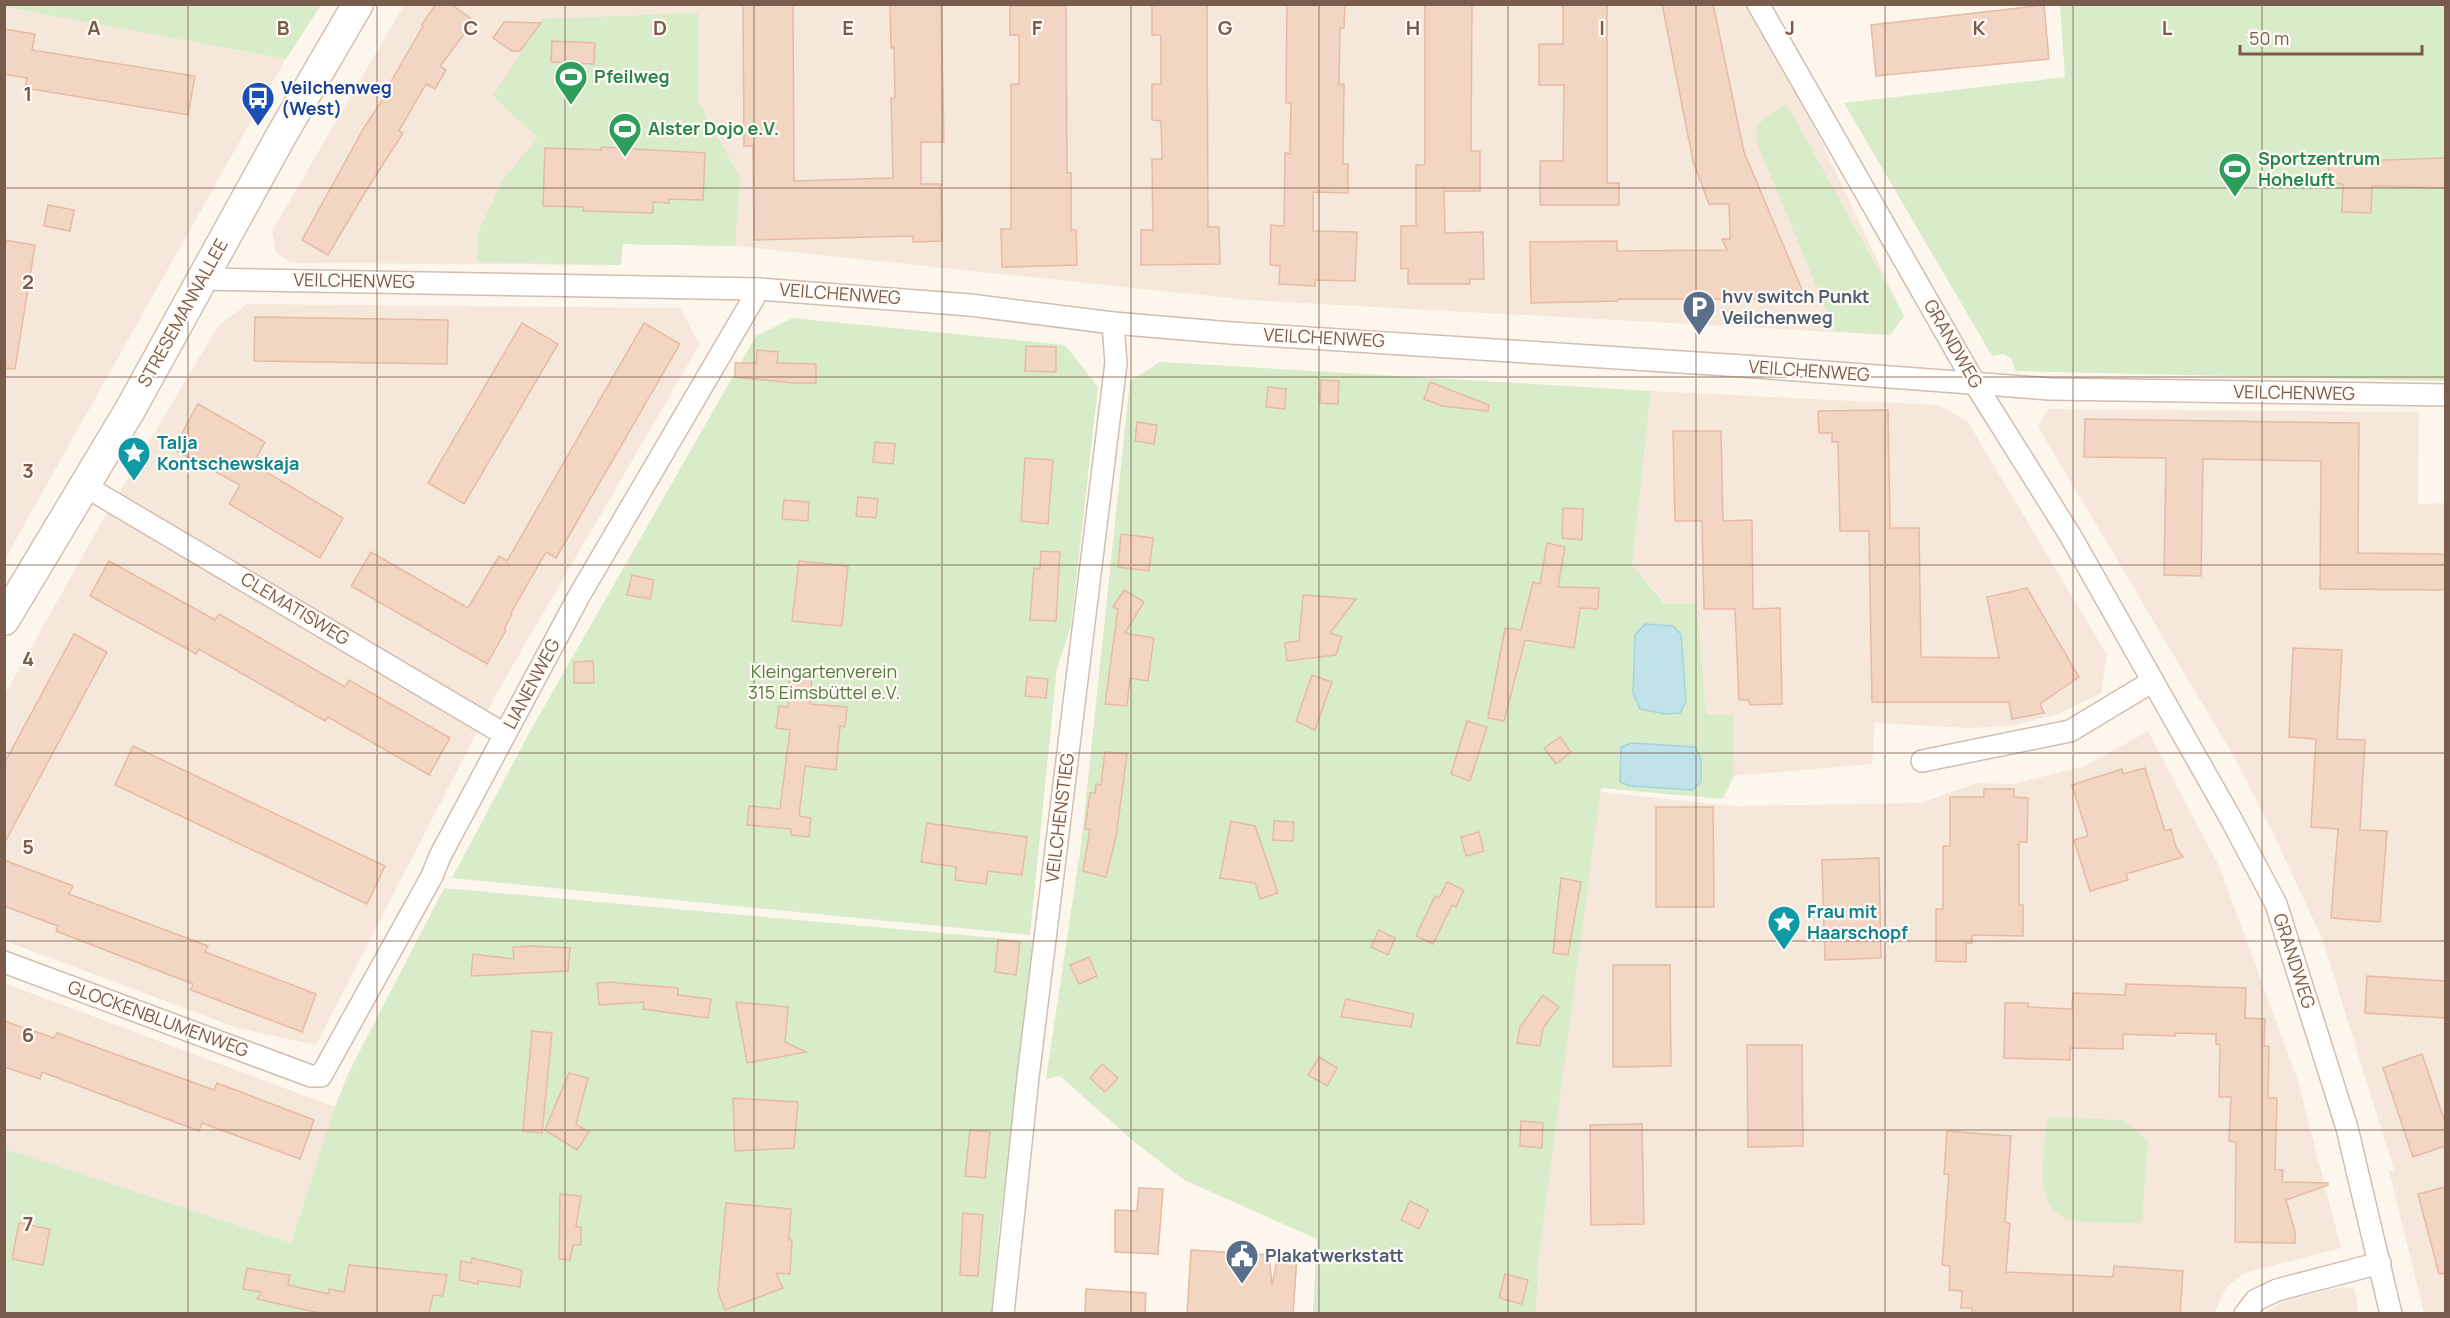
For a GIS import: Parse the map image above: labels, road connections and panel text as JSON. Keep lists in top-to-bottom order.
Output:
{
  "streets": {
    "street": [
      "VEILCHENWEG",
      "STRESEMANNALLEE",
      "GRANDWEG",
      "CLEMATISWEG",
      "LIANENWEG",
      "VEILCHENSTIEG",
      "GLOCKENBLUMENWEG"
    ]
  },
  "crossings": [
    ["VEILCHENWEG", "STRESEMANNALLEE"],
    ["VEILCHENWEG", "GRANDWEG"],
    ["VEILCHENWEG", "LIANENWEG"],
    ["VEILCHENWEG", "VEILCHENSTIEG"],
    ["STRESEMANNALLEE", "CLEMATISWEG"],
    ["CLEMATISWEG", "LIANENWEG"],
    ["LIANENWEG", "GLOCKENBLUMENWEG"]
  ],
  "parks": ["Kleingartenverein 315 Eimsbüttel e.V."],
  "places": {
    "sports": ["Pfeilweg", "Alster Dojo e.V.", "Sportzentrum Hoheluft"],
    "bus stop": ["Veilchenweg (West)"],
    "parking": ["hvv switch Punkt Veilchenweg"],
    "place": ["Talja Kontschewskaja", "Frau mit Haarschopf"],
    "public building": ["Plakatwerkstatt"]
  },
  "scale_bar": "50 m",
  "grid": {
    "columns": [
      "A",
      "B",
      "C",
      "D",
      "E",
      "F",
      "G",
      "H",
      "I",
      "J",
      "K",
      "L"
    ],
    "rows": [
      "1",
      "2",
      "3",
      "4",
      "5",
      "6",
      "7"
    ]
  }
}
